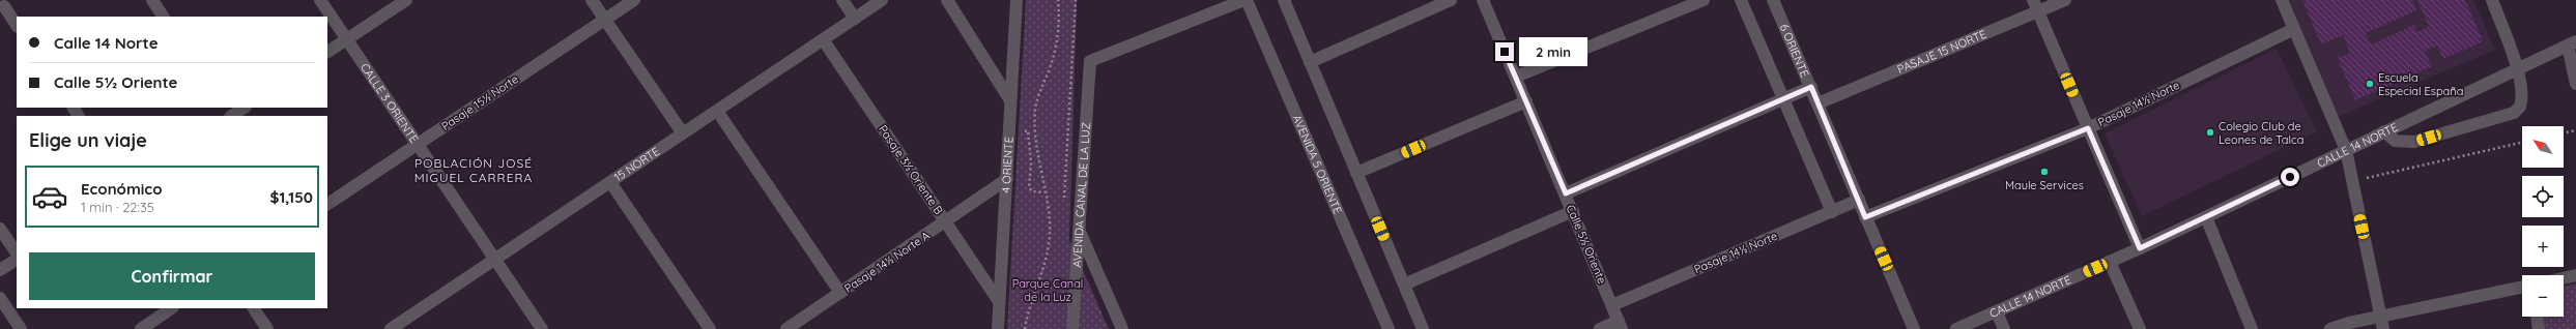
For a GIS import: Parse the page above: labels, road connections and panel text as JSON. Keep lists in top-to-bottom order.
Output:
{
  "streets": {
    "street": [
      "6 ORIENTE",
      "PASAJE 15 NORTE",
      "CALLE 3 ORIENTE",
      "Pasaje 15½ Norte",
      "Pasaje 14½ Norte",
      "CALLE 14 NORTE",
      "15 NORTE",
      "4 ORIENTE",
      "AVENIDA 5 ORIENTE",
      "Pasaje 3½ Oriente B",
      "AVENIDA CANAL DE LA LUZ",
      "Calle 5½ Oriente",
      "Pasaje 14½ Norte A"
    ]
  },
  "crossings": [
    ["6 ORIENTE", "PASAJE 15 NORTE"],
    ["6 ORIENTE", "Pasaje 14½ Norte"],
    ["CALLE 3 ORIENTE", "Pasaje 15½ Norte"],
    ["CALLE 3 ORIENTE", "15 NORTE"],
    ["Pasaje 14½ Norte", "Calle 5½ Oriente"],
    ["15 NORTE", "Pasaje 3½ Oriente B"],
    ["4 ORIENTE", "Pasaje 3½ Oriente B"],
    ["4 ORIENTE", "Pasaje 14½ Norte A"],
    ["AVENIDA 5 ORIENTE", "AVENIDA CANAL DE LA LUZ"],
    ["Pasaje 3½ Oriente B", "Pasaje 14½ Norte A"]
  ],
  "districts": ["POBLACIÓN JOSÉ MIGUEL CARRERA"],
  "parks": ["Parque Canal de la Luz"],
  "places": ["Escuela Especial España", "Colegio Club de Leones de Talca", "Maule Services"],
  "north": "top left",
  "page": {
    "banner": ["Calle 14 Norte", "Calle 5½ Oriente"],
    "bubble": "2 min",
    "heading": "Elige un viaje",
    "map_buttons": ["+", "−"],
    "list": [
      {
        "name": "Económico",
        "note": "1 min · 22:35",
        "value": "$1,150"
      }
    ],
    "buttons": "Confirmar"
  }
}
